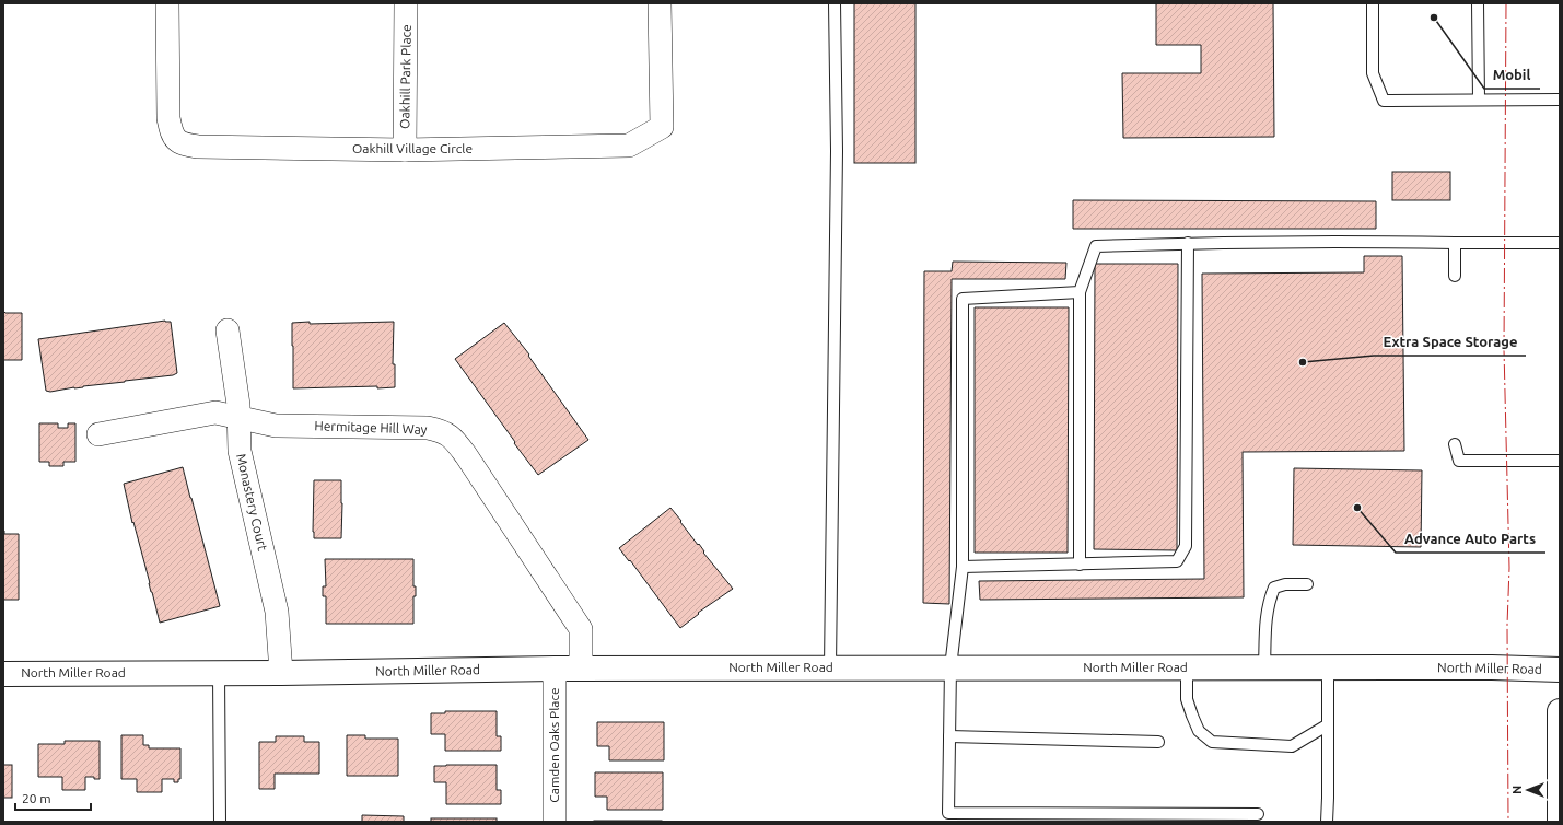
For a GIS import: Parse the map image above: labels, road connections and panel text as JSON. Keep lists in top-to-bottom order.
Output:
{
  "streets": {
    "main road": ["North Miller Road"],
    "street": [
      "Oakhill Park Place",
      "Oakhill Village Circle",
      "Hermitage Hill Way",
      "Monastery Court",
      "Camden Oaks Place"
    ]
  },
  "crossings": [
    ["Oakhill Park Place", "Oakhill Village Circle"],
    ["Hermitage Hill Way", "Monastery Court"],
    ["Hermitage Hill Way", "North Miller Road"],
    ["Monastery Court", "North Miller Road"],
    ["North Miller Road", "Camden Oaks Place"]
  ],
  "places": ["Mobil", "Extra Space Storage", "Advance Auto Parts"],
  "scale_bar": "20 m",
  "north": "left"
}
